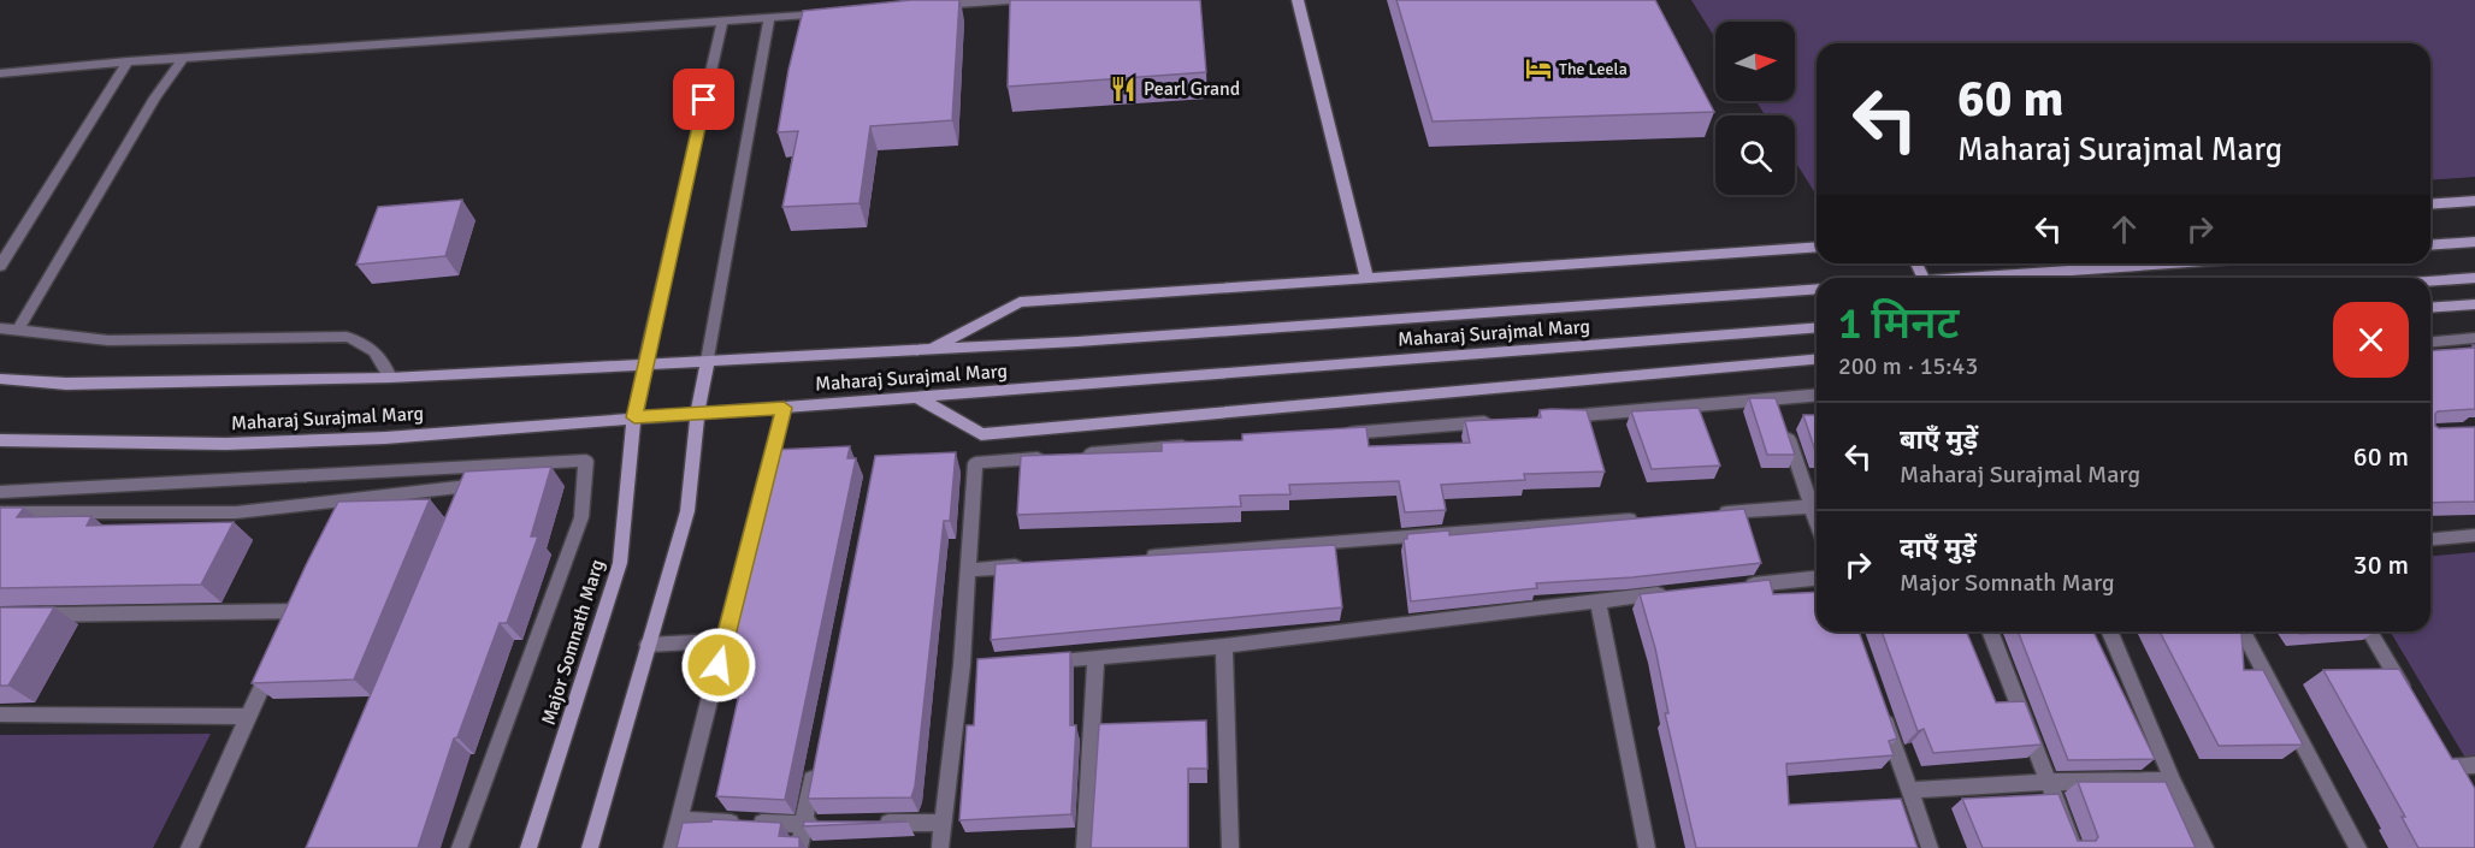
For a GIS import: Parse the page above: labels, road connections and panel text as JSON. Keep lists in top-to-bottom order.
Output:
{
  "streets": {
    "main road": ["Maharaj Surajmal Marg", "Major Somnath Marg"]
  },
  "crossings": [
    ["Maharaj Surajmal Marg", "Major Somnath Marg"]
  ],
  "places": {
    "hotel": ["The Leela"],
    "restaurant": ["Pearl Grand"]
  },
  "north": "right",
  "page": {
    "turn": ["60 m", "Maharaj Surajmal Marg"],
    "heading": ["1 मिनट", "200 m · 15:43"],
    "list": [
      {
        "name": "बाएँ मुड़ें",
        "note": "Maharaj Surajmal Marg",
        "value": "60 m"
      },
      {
        "name": "दाएँ मुड़ें",
        "note": "Major Somnath Marg",
        "value": "30 m"
      }
    ]
  }
}
